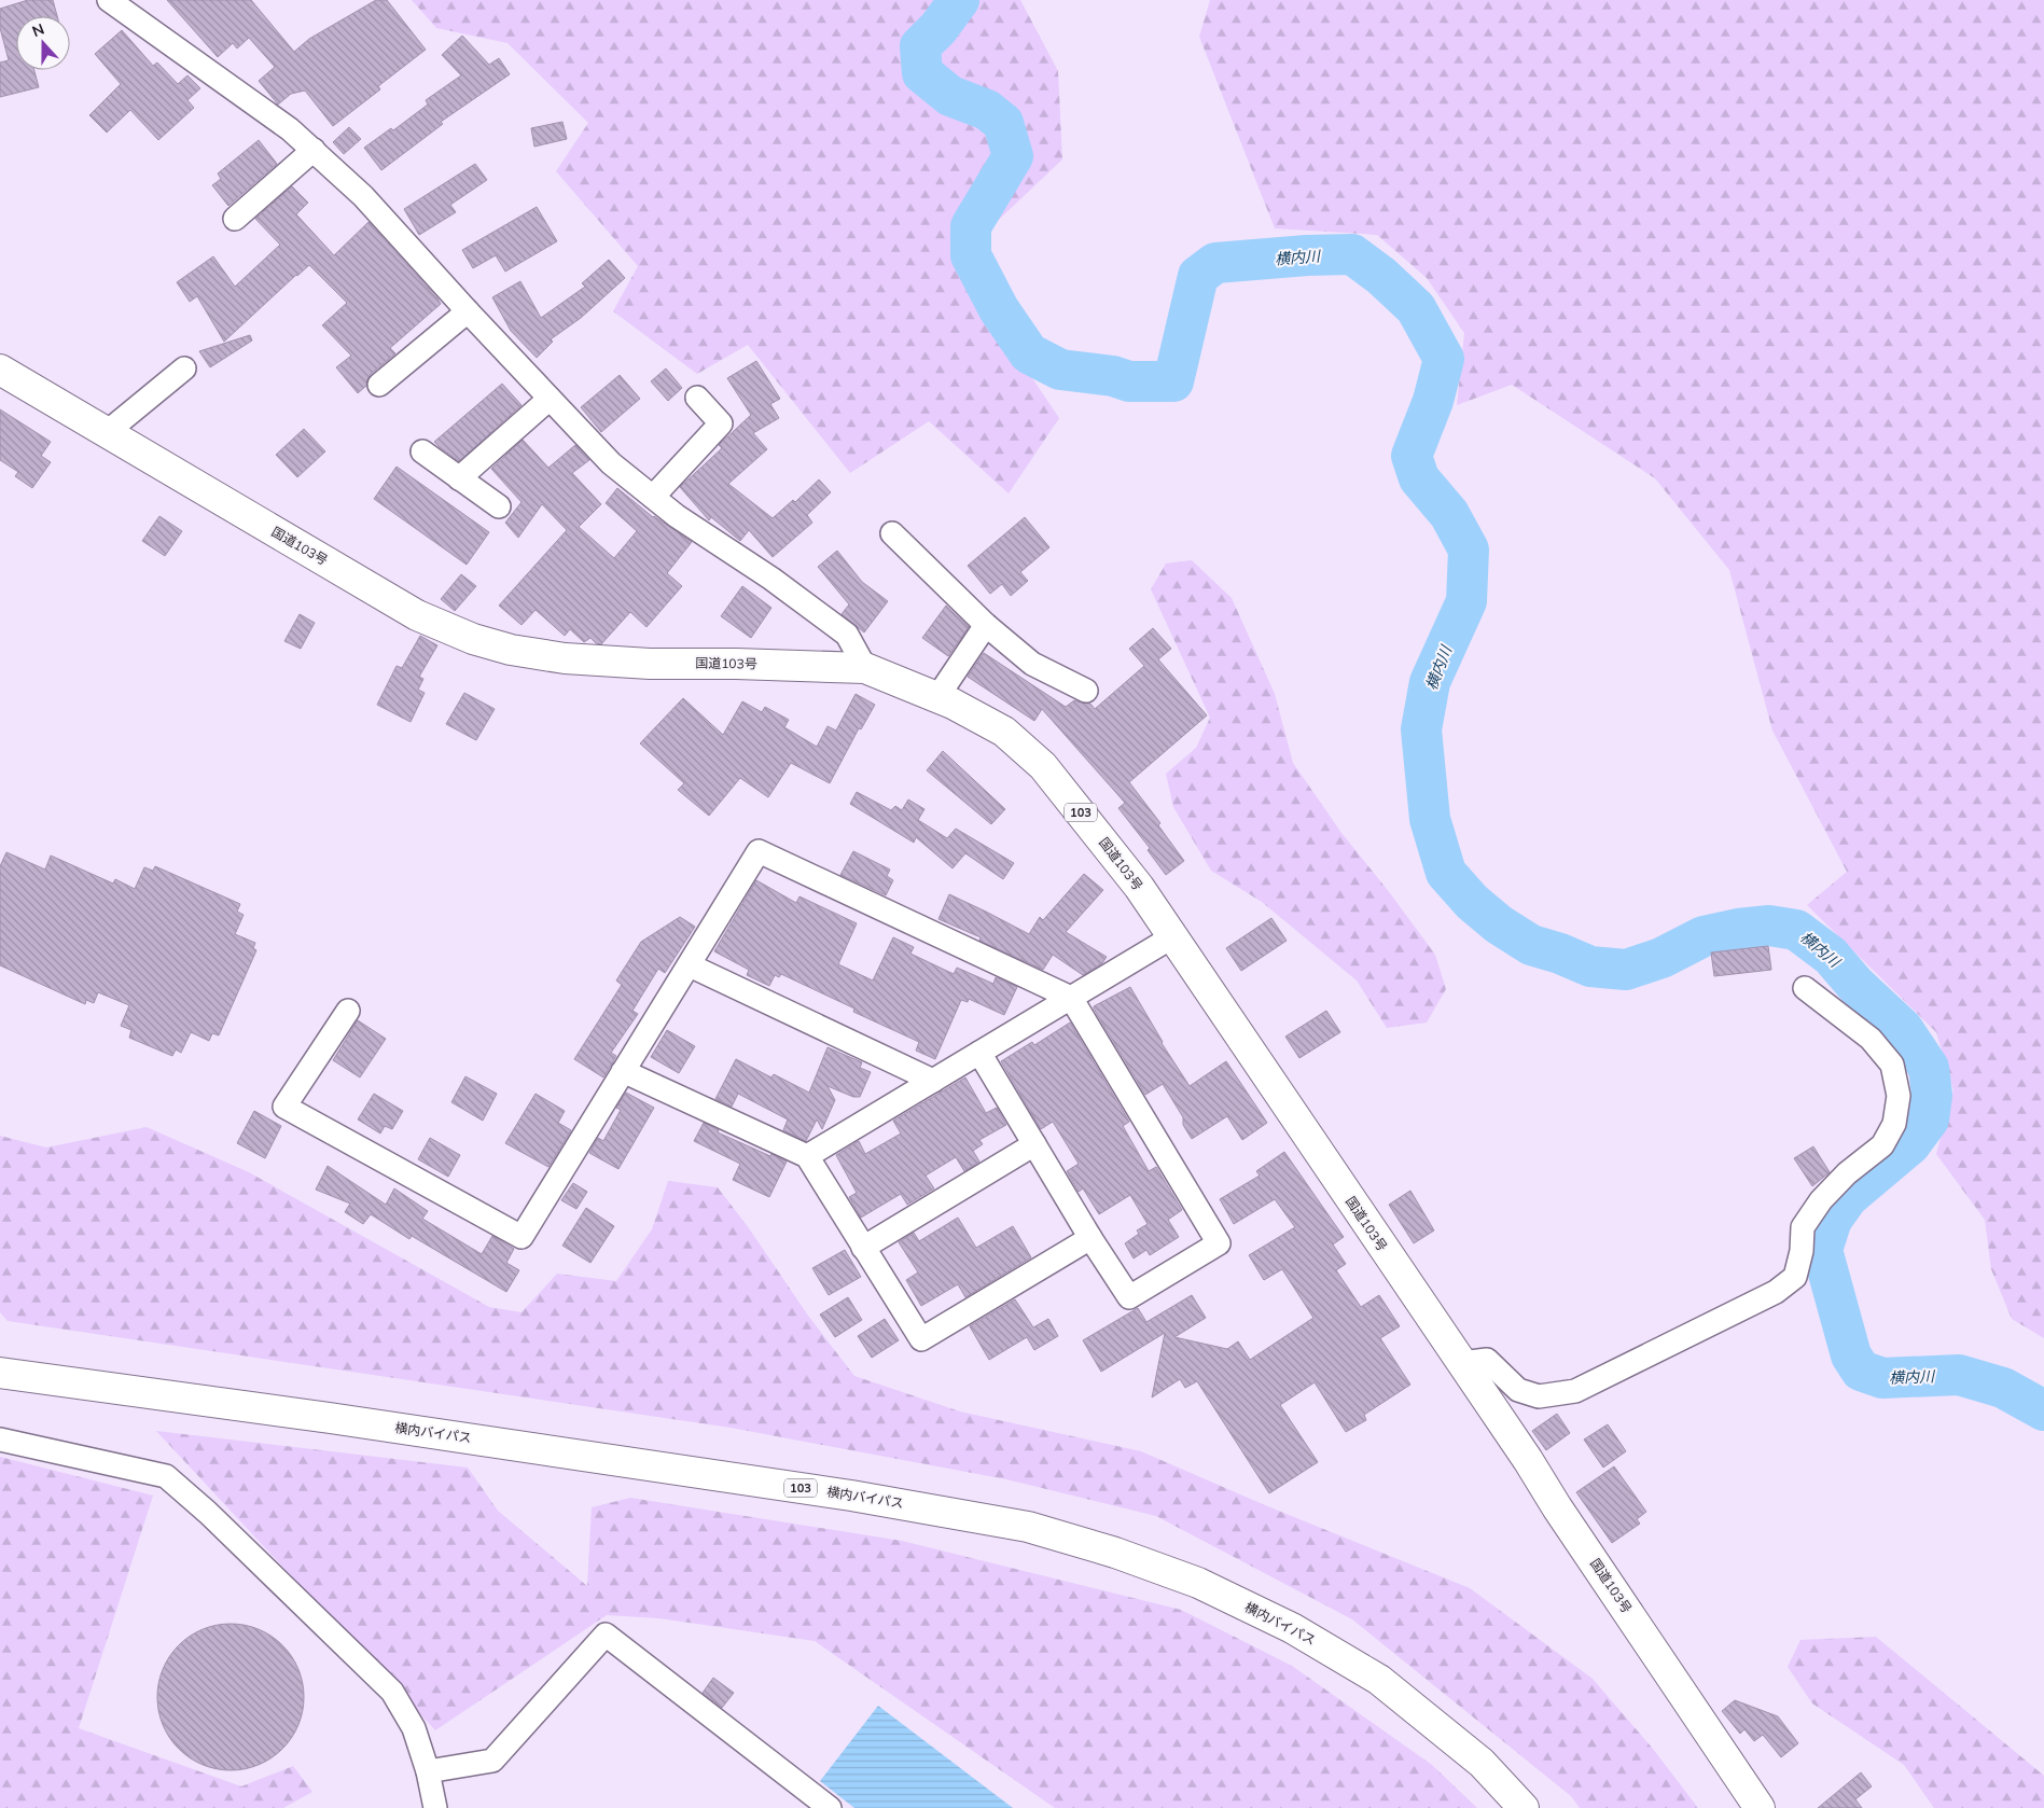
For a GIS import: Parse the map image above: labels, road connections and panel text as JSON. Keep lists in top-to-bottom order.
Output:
{
  "streets": {
    "highway": ["国道103号", "103", "横内バイパス"]
  },
  "water": ["横内川"],
  "north": "top"
}
